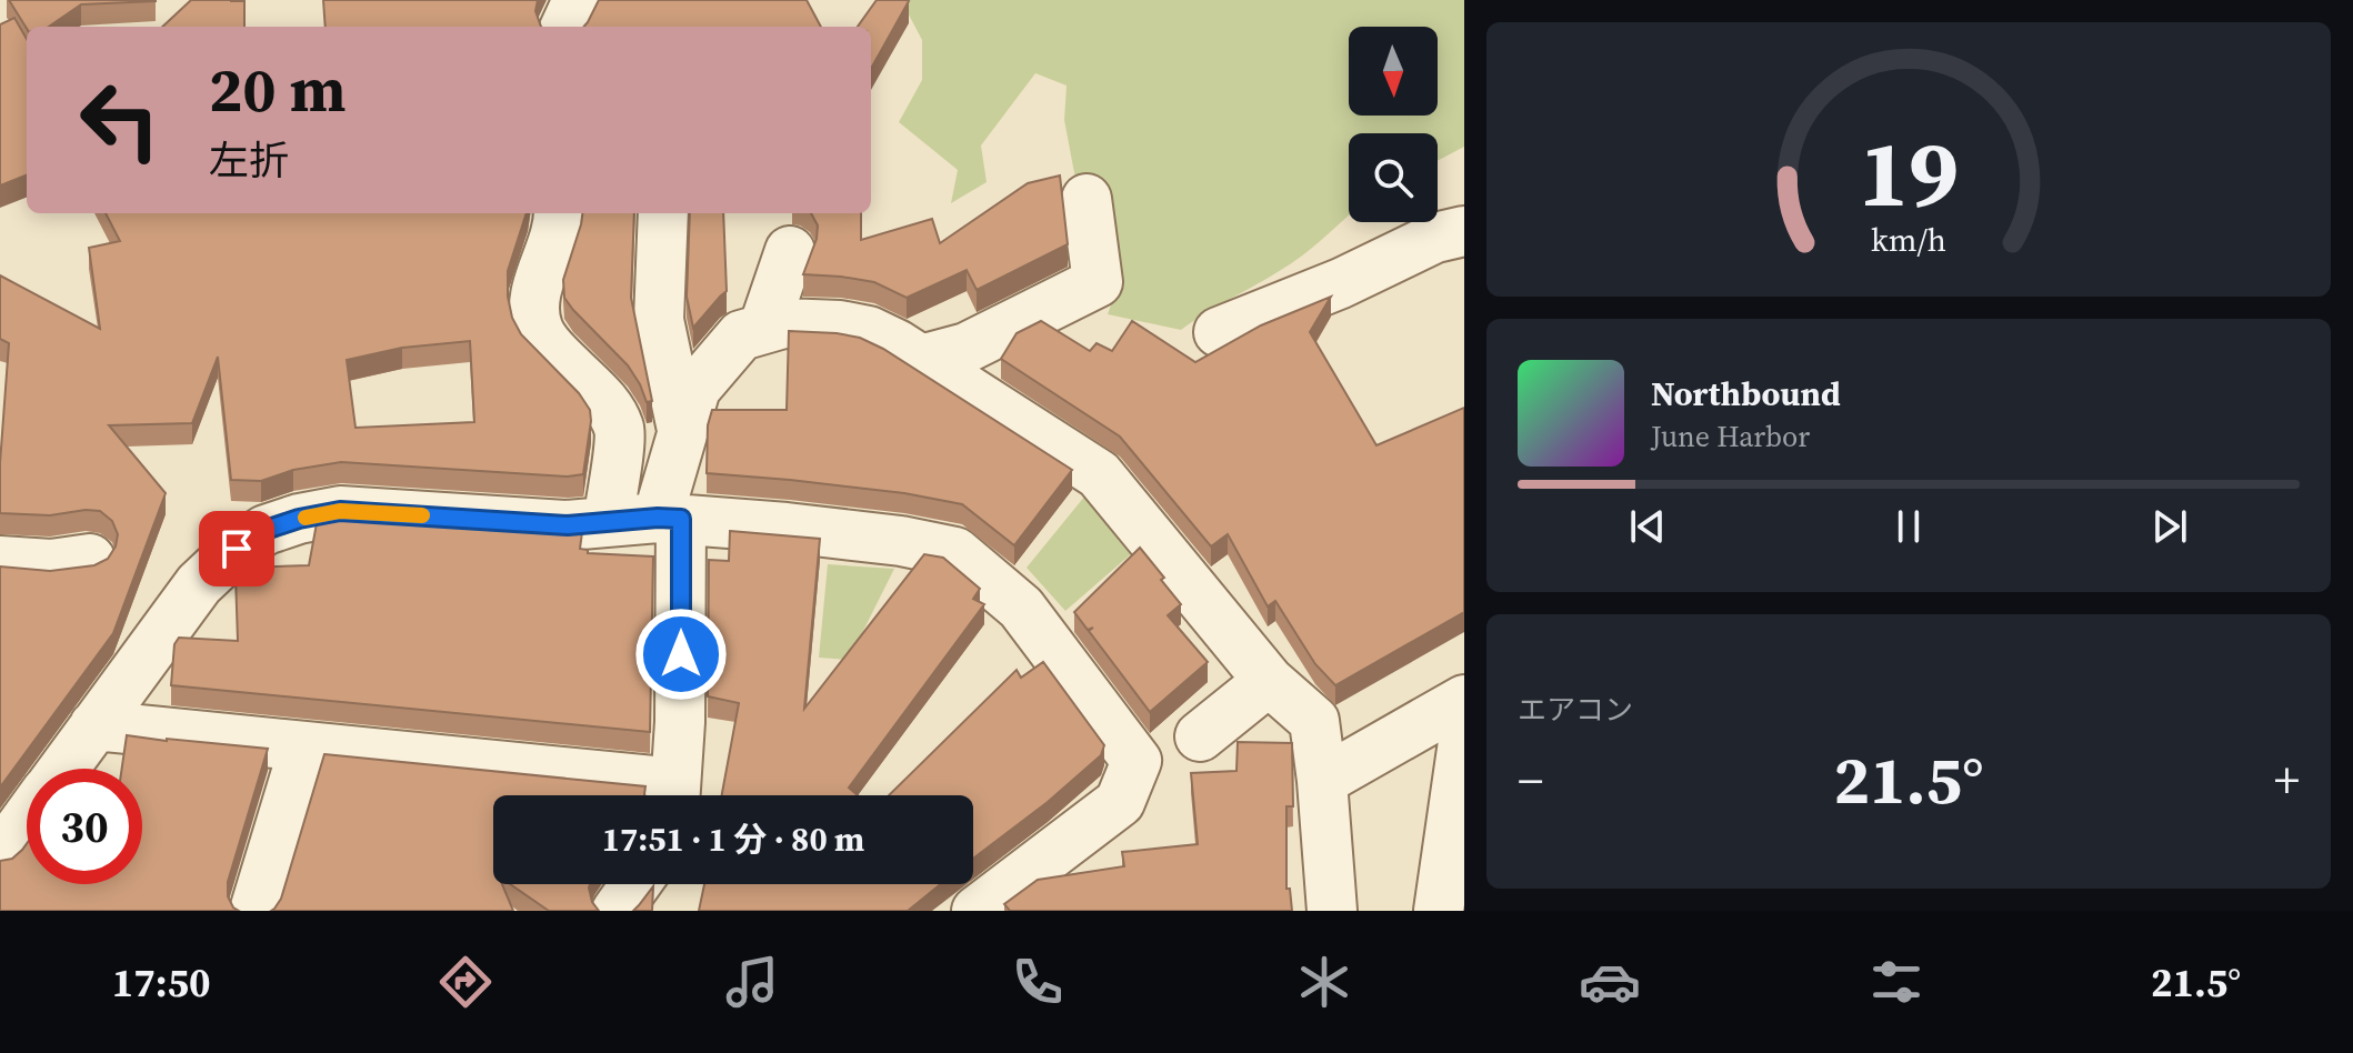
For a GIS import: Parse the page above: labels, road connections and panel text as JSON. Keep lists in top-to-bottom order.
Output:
{
  "north": "bottom",
  "page": {
    "turn": ["20 m", "左折"],
    "song": ["Northbound", "June Harbor"],
    "tile": "エアコン",
    "heat": ["−", "21.5°", "+"],
    "limit": "30",
    "trip": "17:51 · 1 分 · 80 m",
    "tabs": ["17:50", "21.5°"],
    "gauge": ["19", "km/h"]
  }
}
